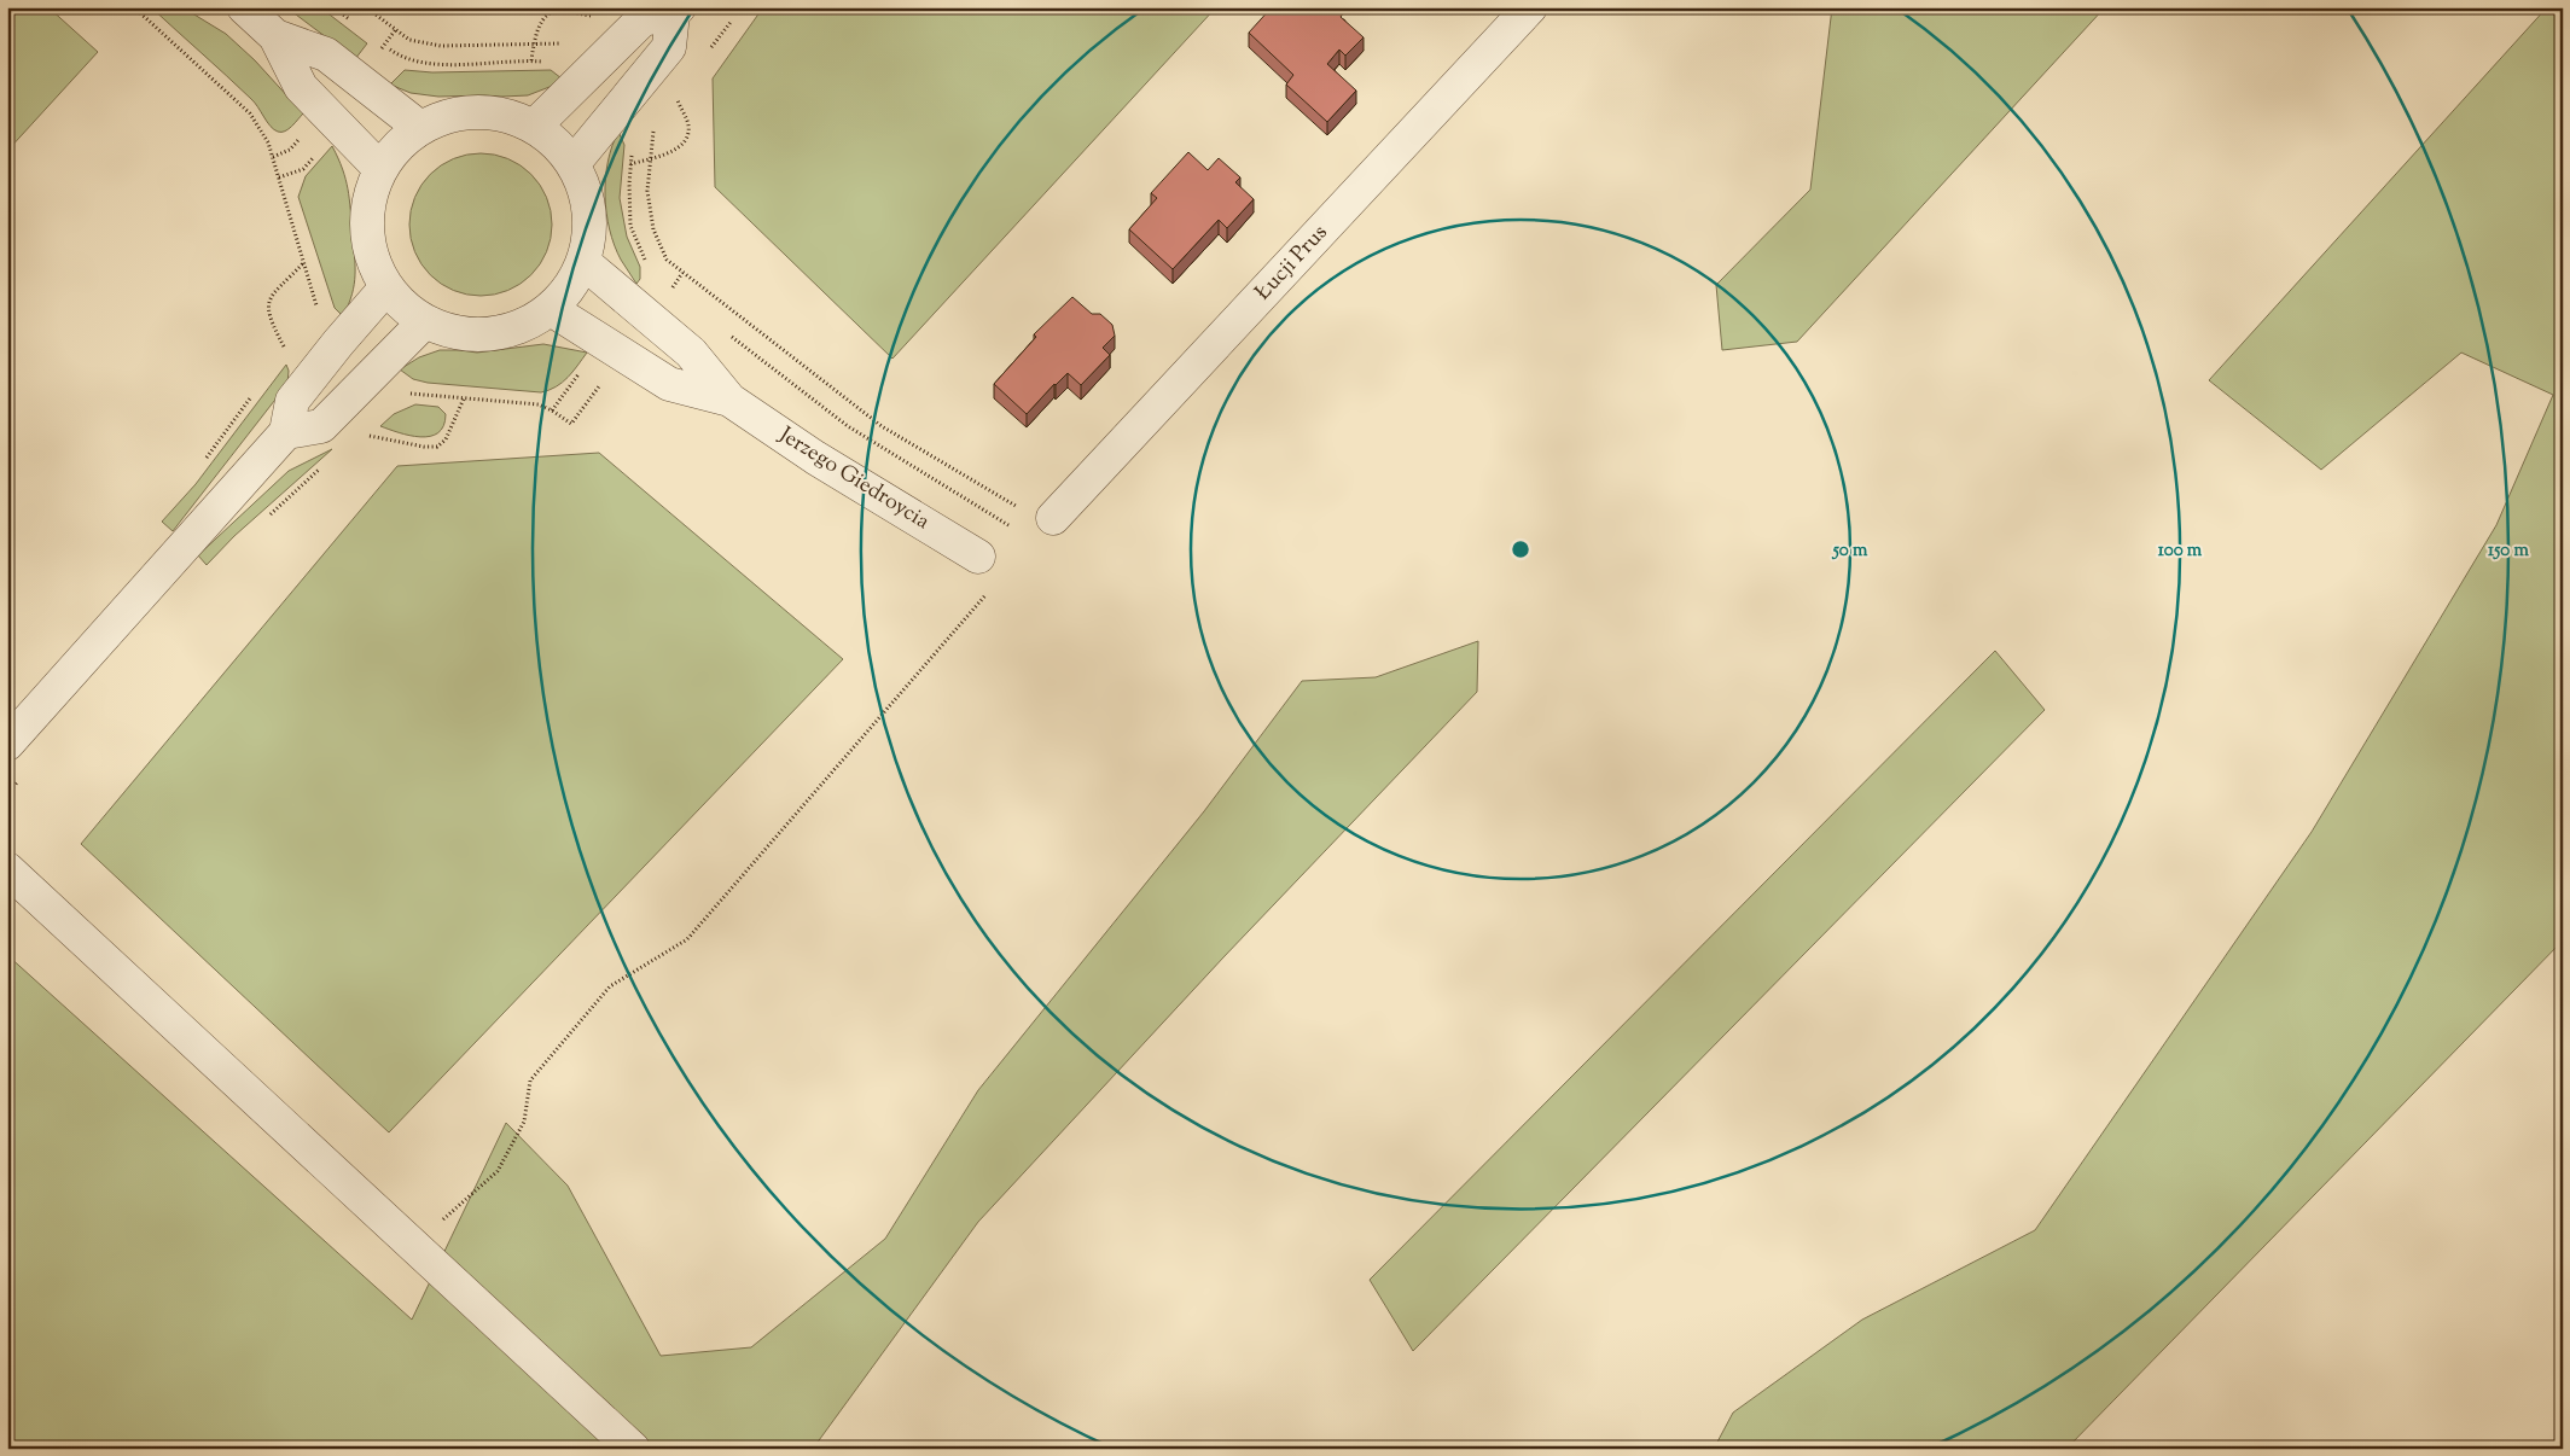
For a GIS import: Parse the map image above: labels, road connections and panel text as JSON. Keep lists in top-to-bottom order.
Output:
{
  "streets": {
    "street": ["Łucji Prus", "Jerzego Giedroycia"]
  },
  "rings": ["50 m", "100 m", "150 m"]
}
